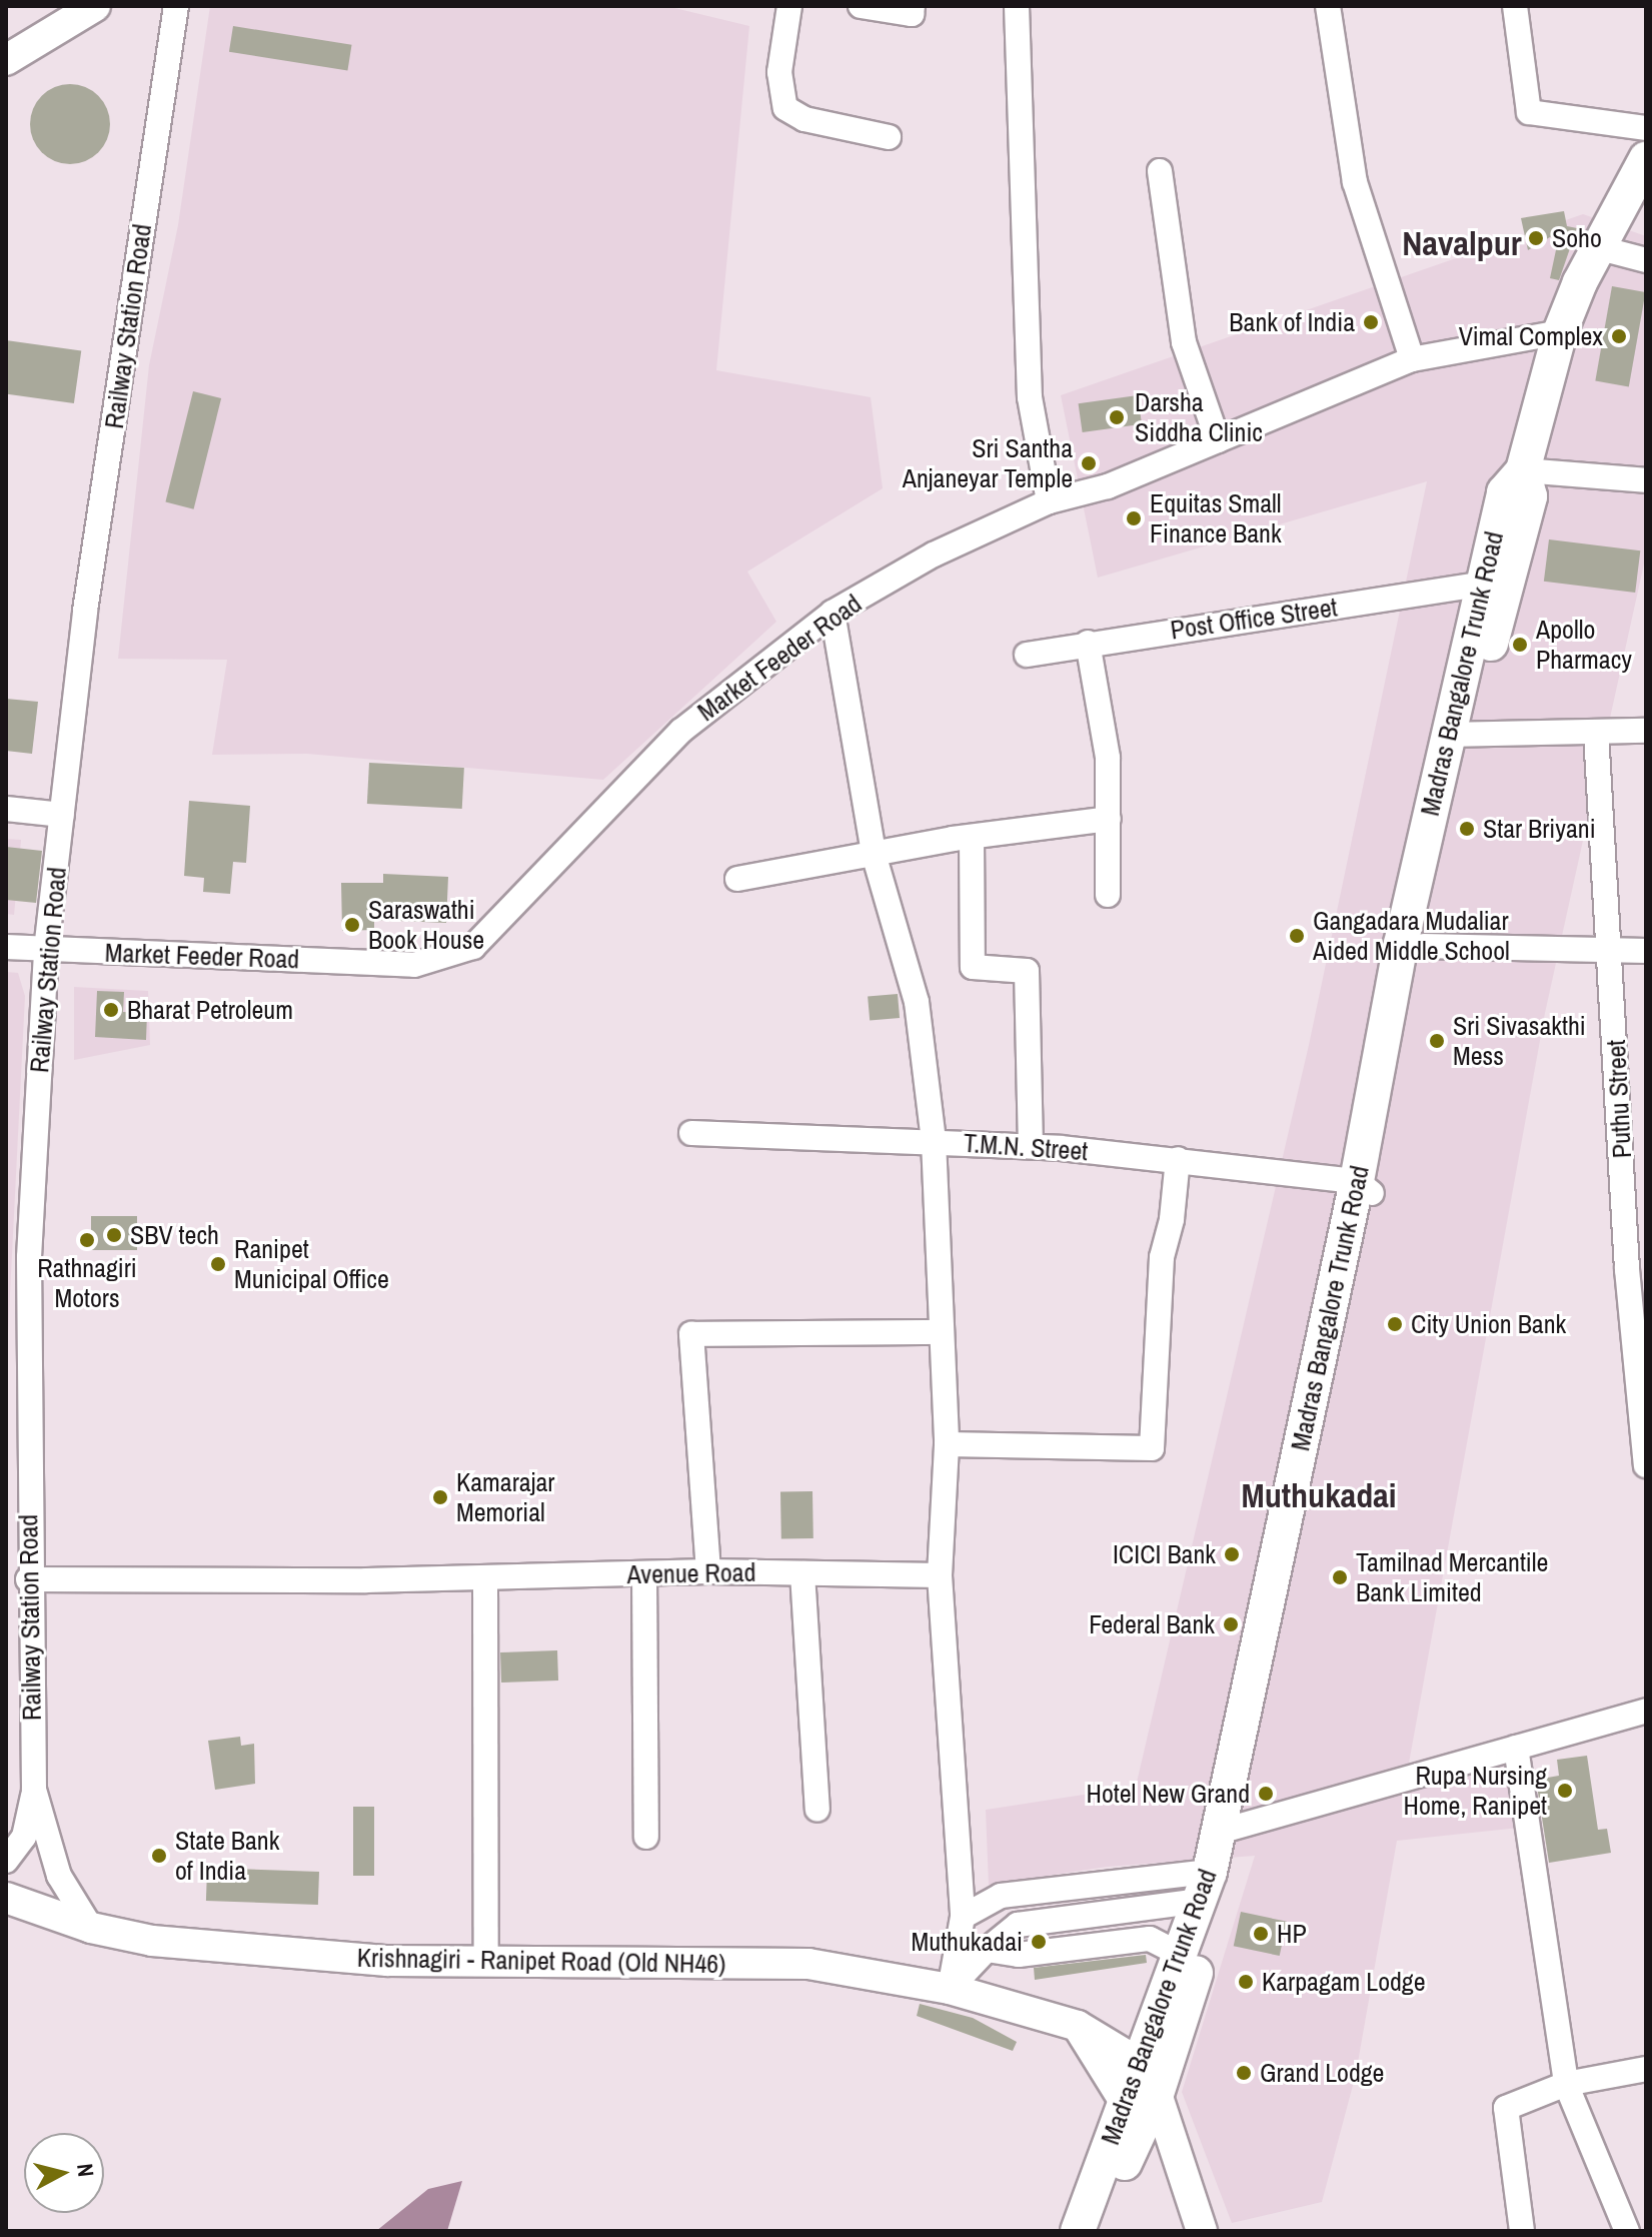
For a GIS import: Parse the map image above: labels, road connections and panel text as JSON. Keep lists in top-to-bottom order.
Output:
{
  "streets": {
    "highway": ["Madras Bangalore Trunk Road"],
    "main road": ["Krishnagiri - Ranipet Road (Old NH46)"],
    "street": [
      "Railway Station Road",
      "Post Office Street",
      "Market Feeder Road",
      "Puthu Street",
      "T.M.N. Street",
      "Avenue Road"
    ]
  },
  "crossings": [
    ["Railway Station Road", "Market Feeder Road"],
    ["Railway Station Road", "Avenue Road"],
    ["Railway Station Road", "Krishnagiri - Ranipet Road (Old NH46)"],
    ["Post Office Street", "Madras Bangalore Trunk Road"],
    ["Market Feeder Road", "Madras Bangalore Trunk Road"],
    ["Madras Bangalore Trunk Road", "T.M.N. Street"],
    ["Madras Bangalore Trunk Road", "Krishnagiri - Ranipet Road (Old NH46)"]
  ],
  "districts": ["Navalpur", "Muthukadai"],
  "places": [
    "Soho",
    "Bank of India",
    "Vimal Complex",
    "Darsha Siddha Clinic",
    "Sri Santha Anjaneyar Temple",
    "Equitas Small Finance Bank",
    "Apollo Pharmacy",
    "Star Briyani",
    "Saraswathi Book House",
    "Gangadara Mudaliar Aided Middle School",
    "Bharat Petroleum",
    "Sri Sivasakthi Mess",
    "SBV tech",
    "Rathnagiri Motors",
    "Ranipet Municipal Office",
    "City Union Bank",
    "Kamarajar Memorial",
    "ICICI Bank",
    "Tamilnad Mercantile Bank Limited",
    "Federal Bank",
    "Rupa Nursing Home, Ranipet",
    "Hotel New Grand",
    "State Bank of India",
    "HP",
    "Muthukadai",
    "Karpagam Lodge",
    "Grand Lodge"
  ],
  "north": "right"
}
